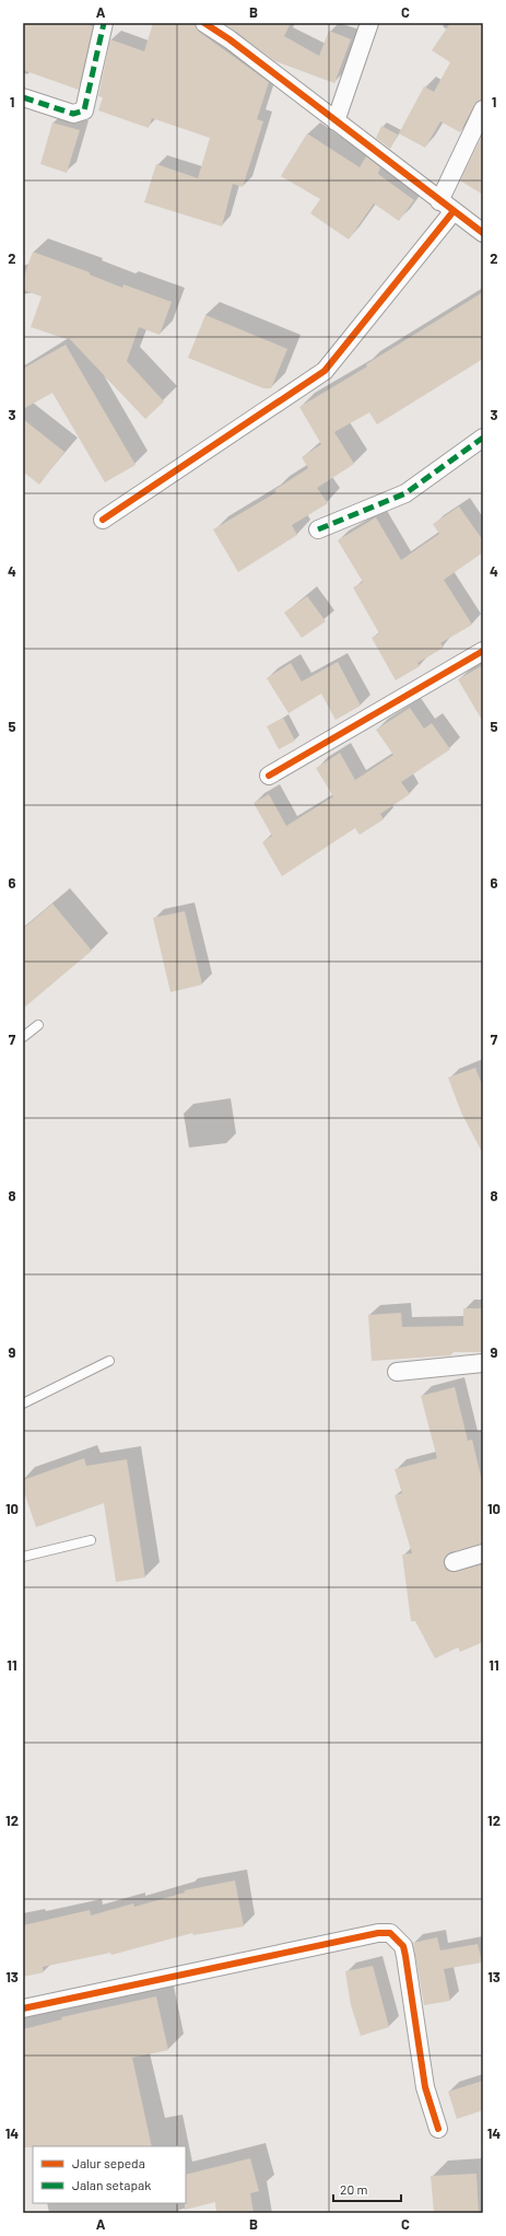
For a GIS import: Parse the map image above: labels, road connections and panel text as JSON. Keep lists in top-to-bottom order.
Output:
{
  "legend": ["Jalur sepeda", "Jalan setapak"],
  "scale_bar": "20 m",
  "grid": {
    "columns": ["A", "B", "C"],
    "rows": [
      "1",
      "2",
      "3",
      "4",
      "5",
      "6",
      "7",
      "8",
      "9",
      "10",
      "11",
      "12",
      "13",
      "14"
    ]
  }
}
